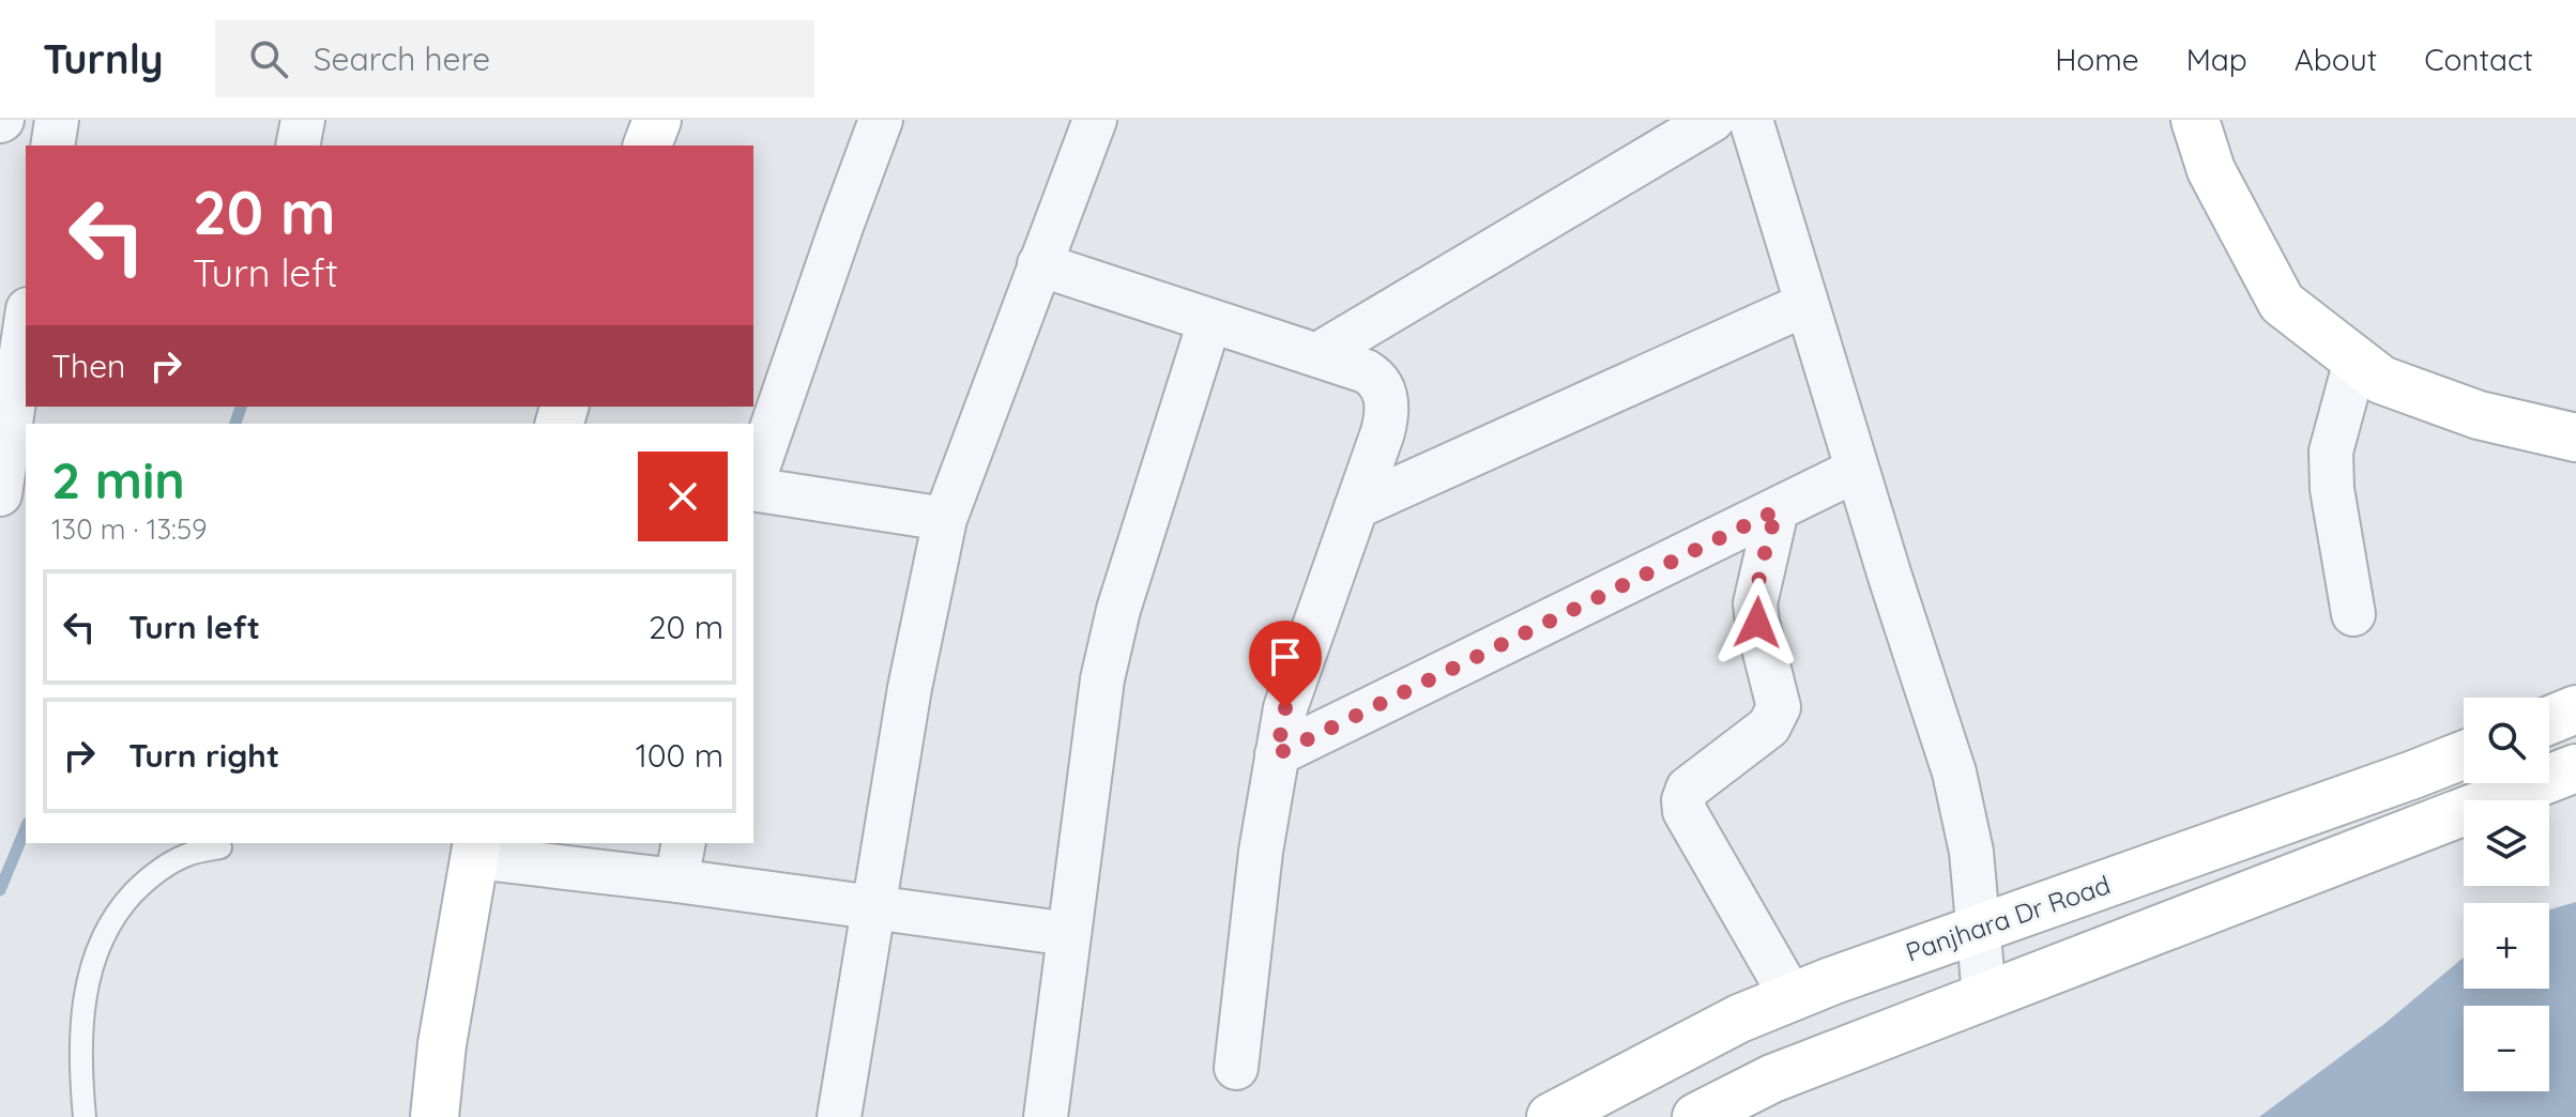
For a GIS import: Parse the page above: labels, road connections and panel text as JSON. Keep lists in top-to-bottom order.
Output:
{
  "streets": {
    "street": ["Panjhara Dr Road"]
  },
  "page": {
    "header": "Turnly",
    "search": "Search here",
    "nav": [
      "Home",
      "Map",
      "About",
      "Contact"
    ],
    "turn": ["20 m", "Turn left"],
    "then": "Then",
    "heading": ["2 min", "130 m · 13:59"],
    "list": [
      {
        "name": "Turn left",
        "value": "20 m"
      },
      {
        "name": "Turn right",
        "value": "100 m"
      }
    ],
    "map_buttons": ["+", "−"]
  }
}
